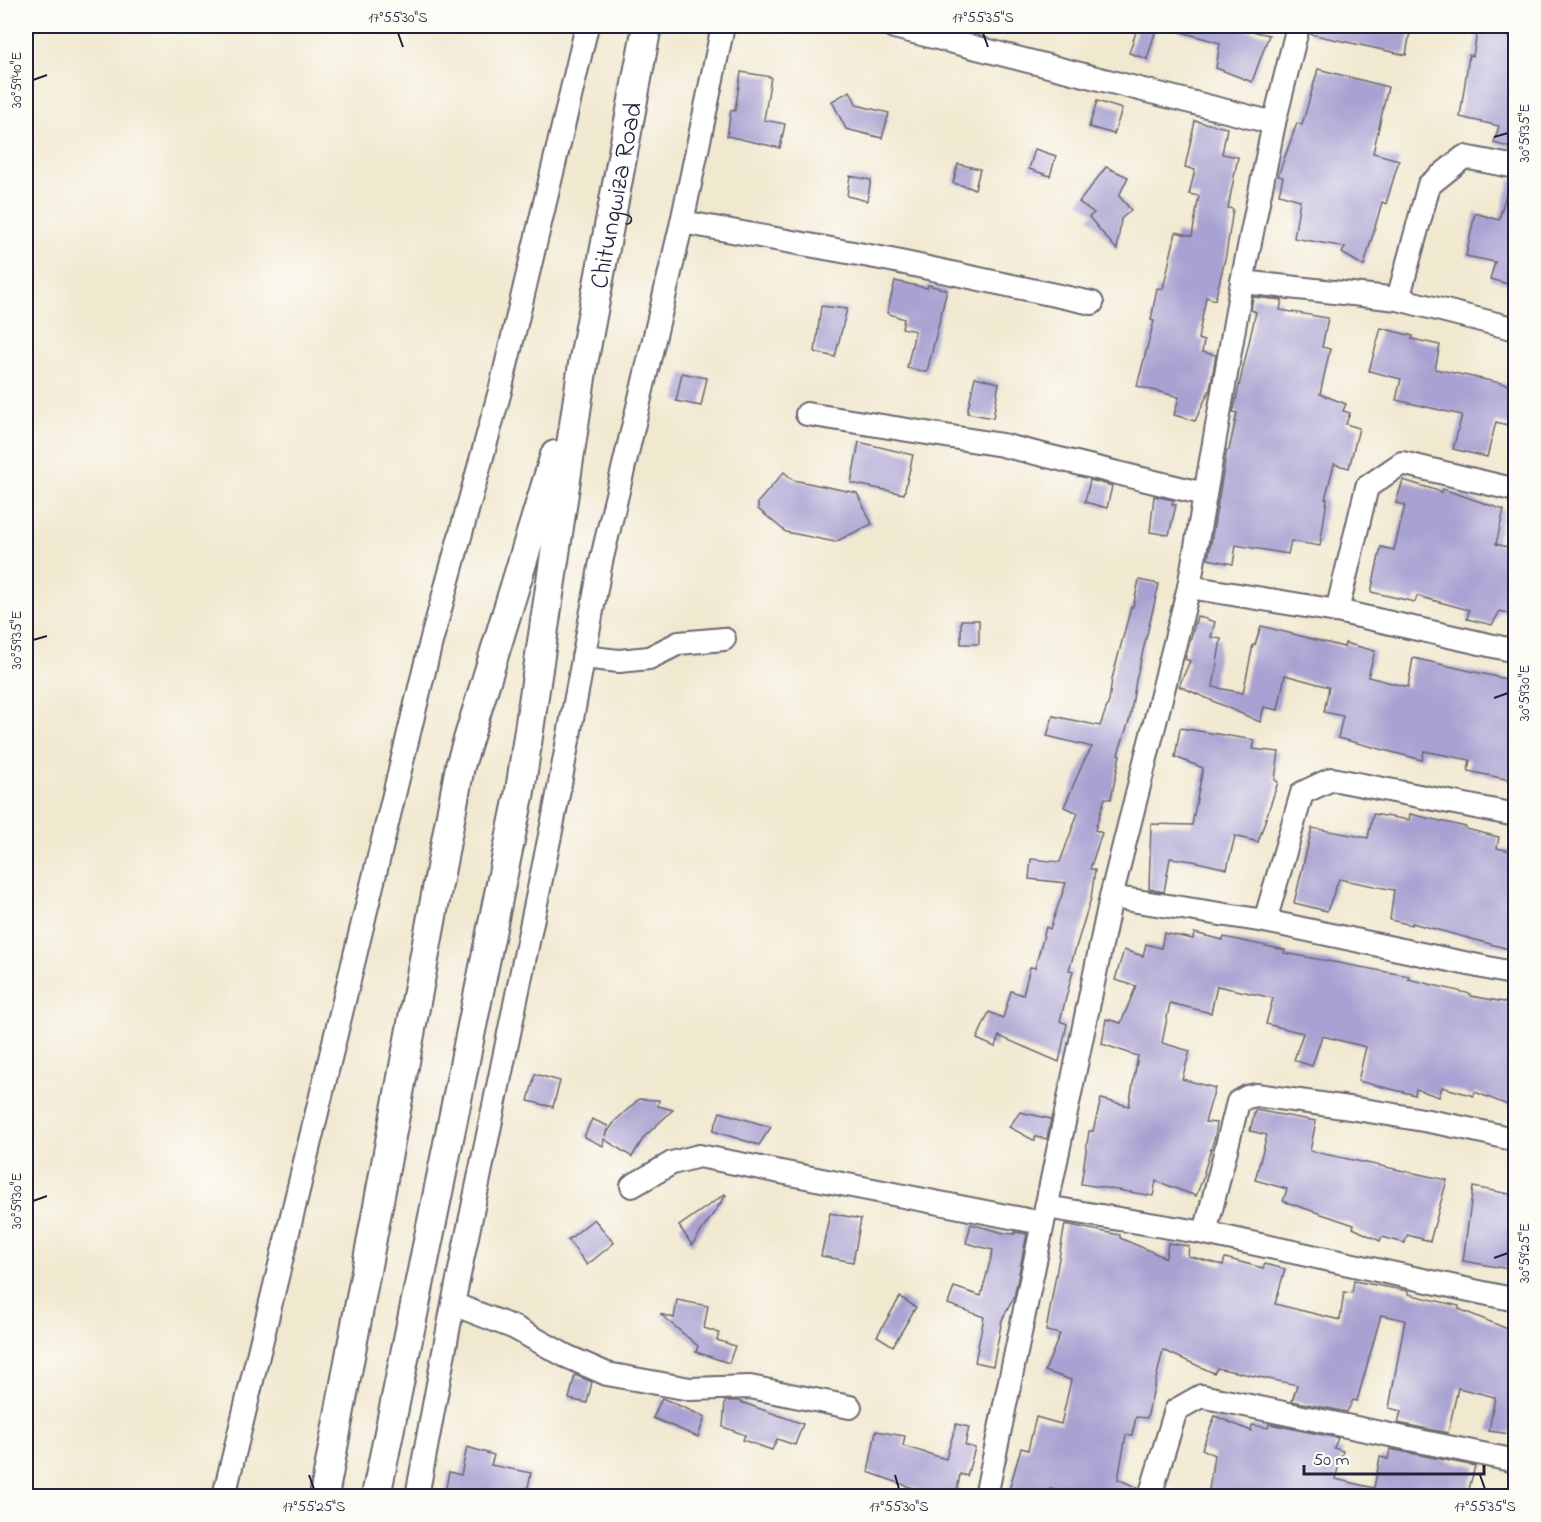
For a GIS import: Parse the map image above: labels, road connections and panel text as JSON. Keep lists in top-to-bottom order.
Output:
{
  "streets": {
    "main road": ["Chitungwiza Road"]
  },
  "scale_bar": "50 m",
  "coordinates": [
    "17°55'30\"S",
    "17°55'35\"S",
    "30°59'40\"E",
    "30°59'35\"E",
    "30°59'30\"E",
    "30°59'25\"E",
    "17°55'25\"S"
  ]
}
